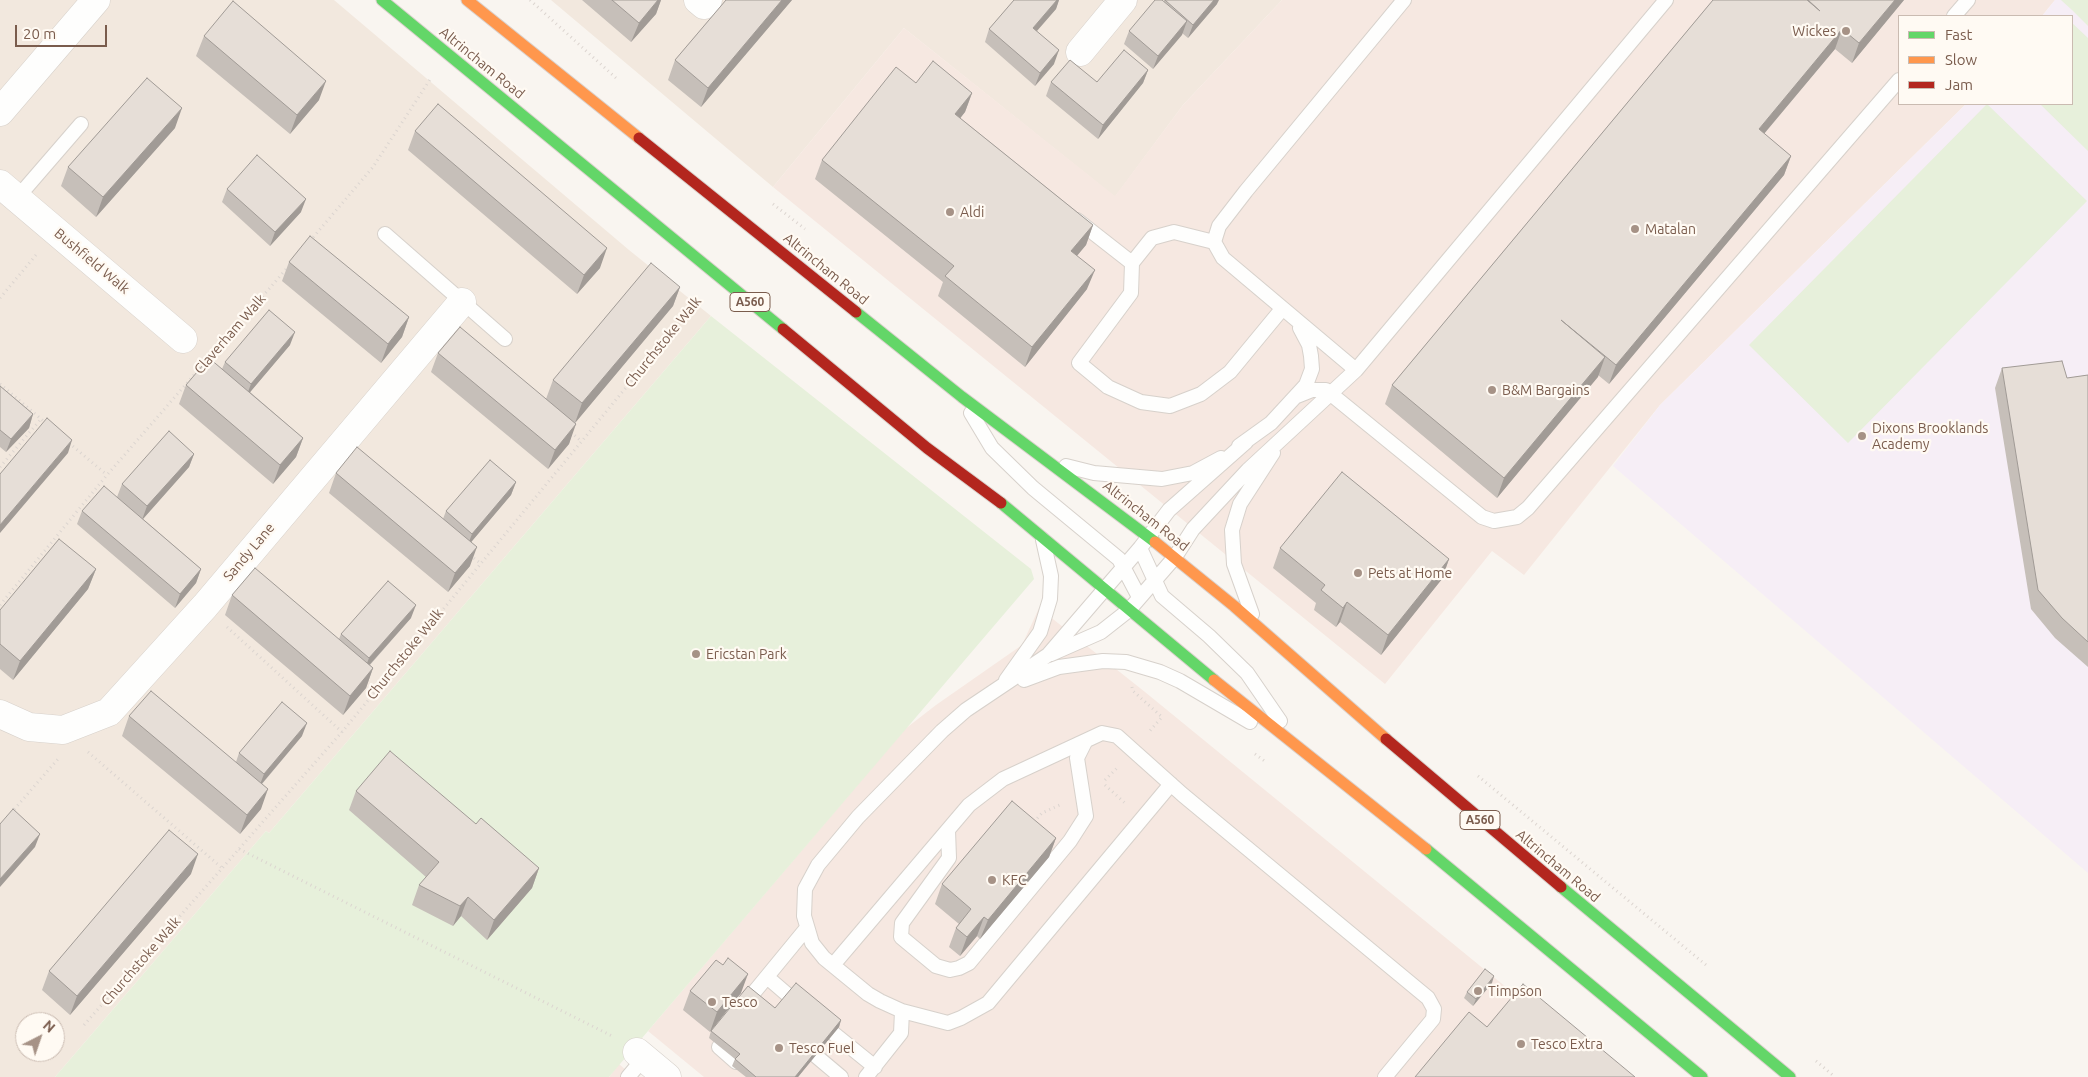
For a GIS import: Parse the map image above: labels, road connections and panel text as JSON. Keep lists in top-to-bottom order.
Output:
{
  "streets": {
    "highway": ["Altrincham Road", "A560"],
    "street": ["Bushfield Walk", "Sandy Lane"],
    "path": ["Claverham Walk", "Churchstoke Walk"]
  },
  "crossings": [
    ["Altrincham Road", "Churchstoke Walk"]
  ],
  "places": [
    "Wickes",
    "Aldi",
    "Matalan",
    "B&M Bargains",
    "Dixons Brooklands Academy",
    "Pets at Home",
    "Ericstan Park",
    "KFC",
    "Timpson",
    "Tesco",
    "Tesco Extra",
    "Tesco Fuel"
  ],
  "legend": ["Fast", "Slow", "Jam"],
  "scale_bar": "20 m",
  "north": "top right"
}
